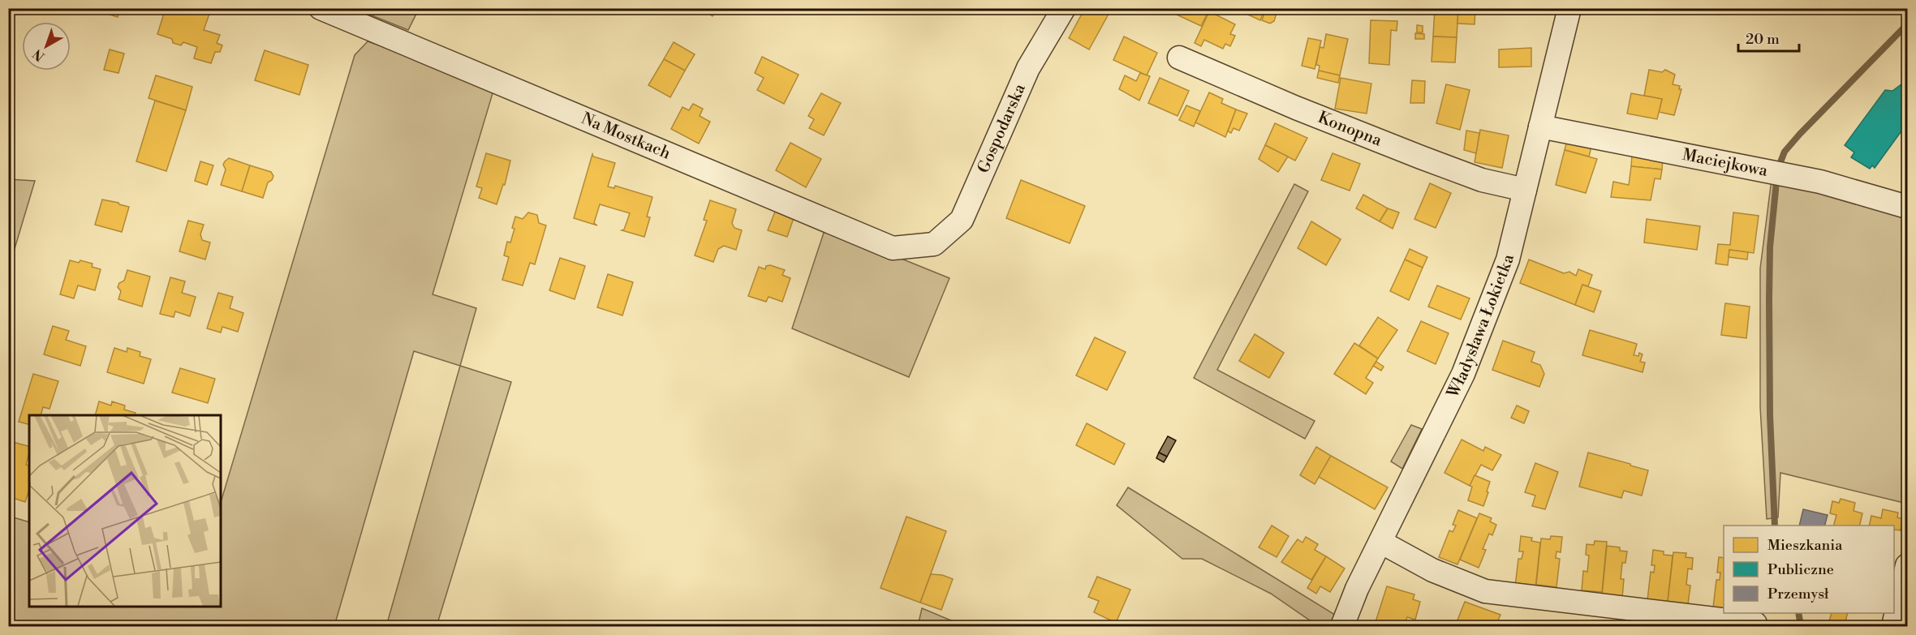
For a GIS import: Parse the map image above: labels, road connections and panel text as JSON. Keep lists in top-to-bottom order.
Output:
{
  "streets": {
    "street": [
      "Gospodarska",
      "Konopna",
      "Na Mostkach",
      "Maciejkowa",
      "Władysława Łokietka"
    ]
  },
  "crossings": [
    ["Gospodarska", "Na Mostkach"],
    ["Konopna", "Władysława Łokietka"],
    ["Maciejkowa", "Władysława Łokietka"]
  ],
  "legend": ["Mieszkania", "Publiczne", "Przemysł"],
  "scale_bar": "20 m",
  "north": "bottom left"
}
